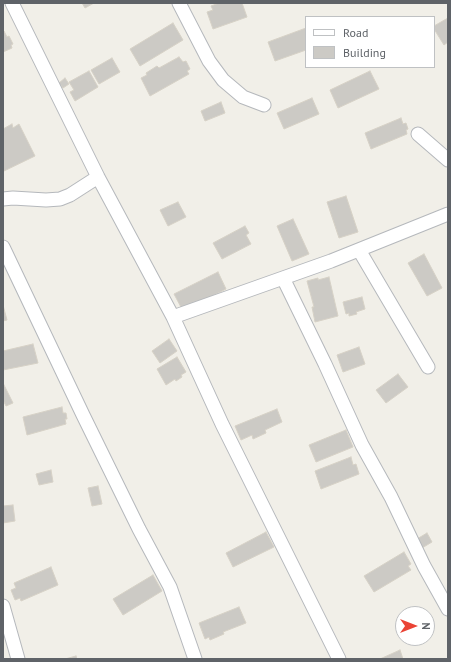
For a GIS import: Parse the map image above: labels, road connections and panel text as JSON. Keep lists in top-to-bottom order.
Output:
{
  "legend": ["Road", "Building"],
  "north": "right"
}
